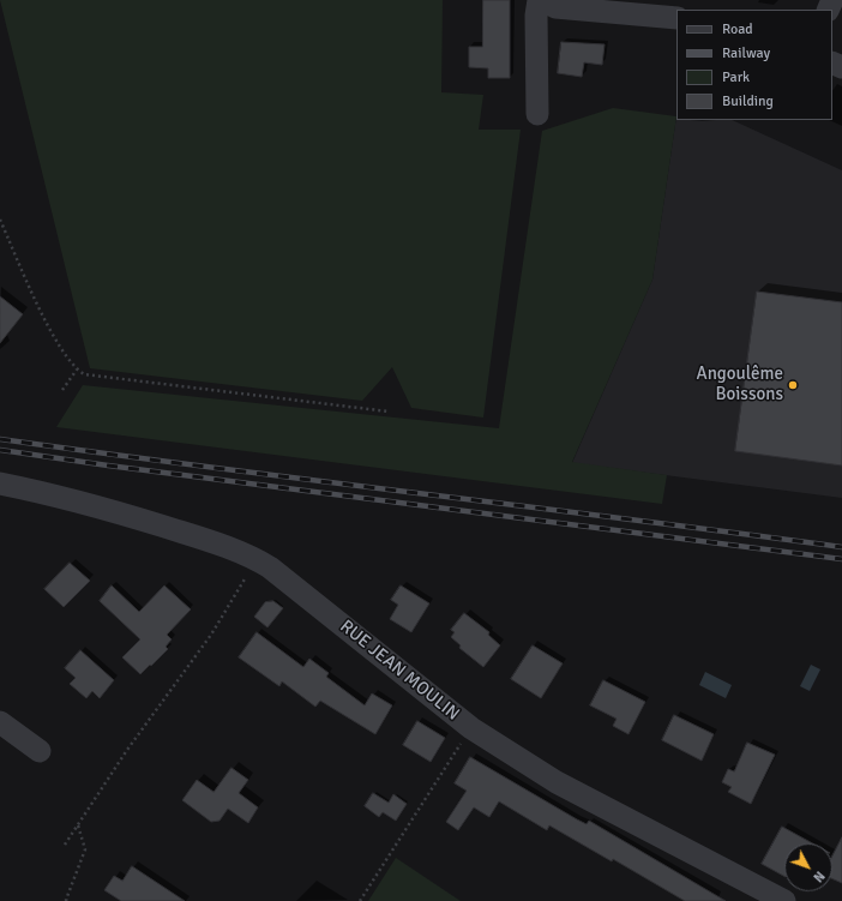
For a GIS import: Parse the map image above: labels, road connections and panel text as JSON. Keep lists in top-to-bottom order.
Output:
{
  "streets": {
    "street": ["RUE JEAN MOULIN"]
  },
  "places": ["Angoulême Boissons"],
  "legend": [
    "Road",
    "Railway",
    "Park",
    "Building"
  ],
  "north": "bottom right"
}
